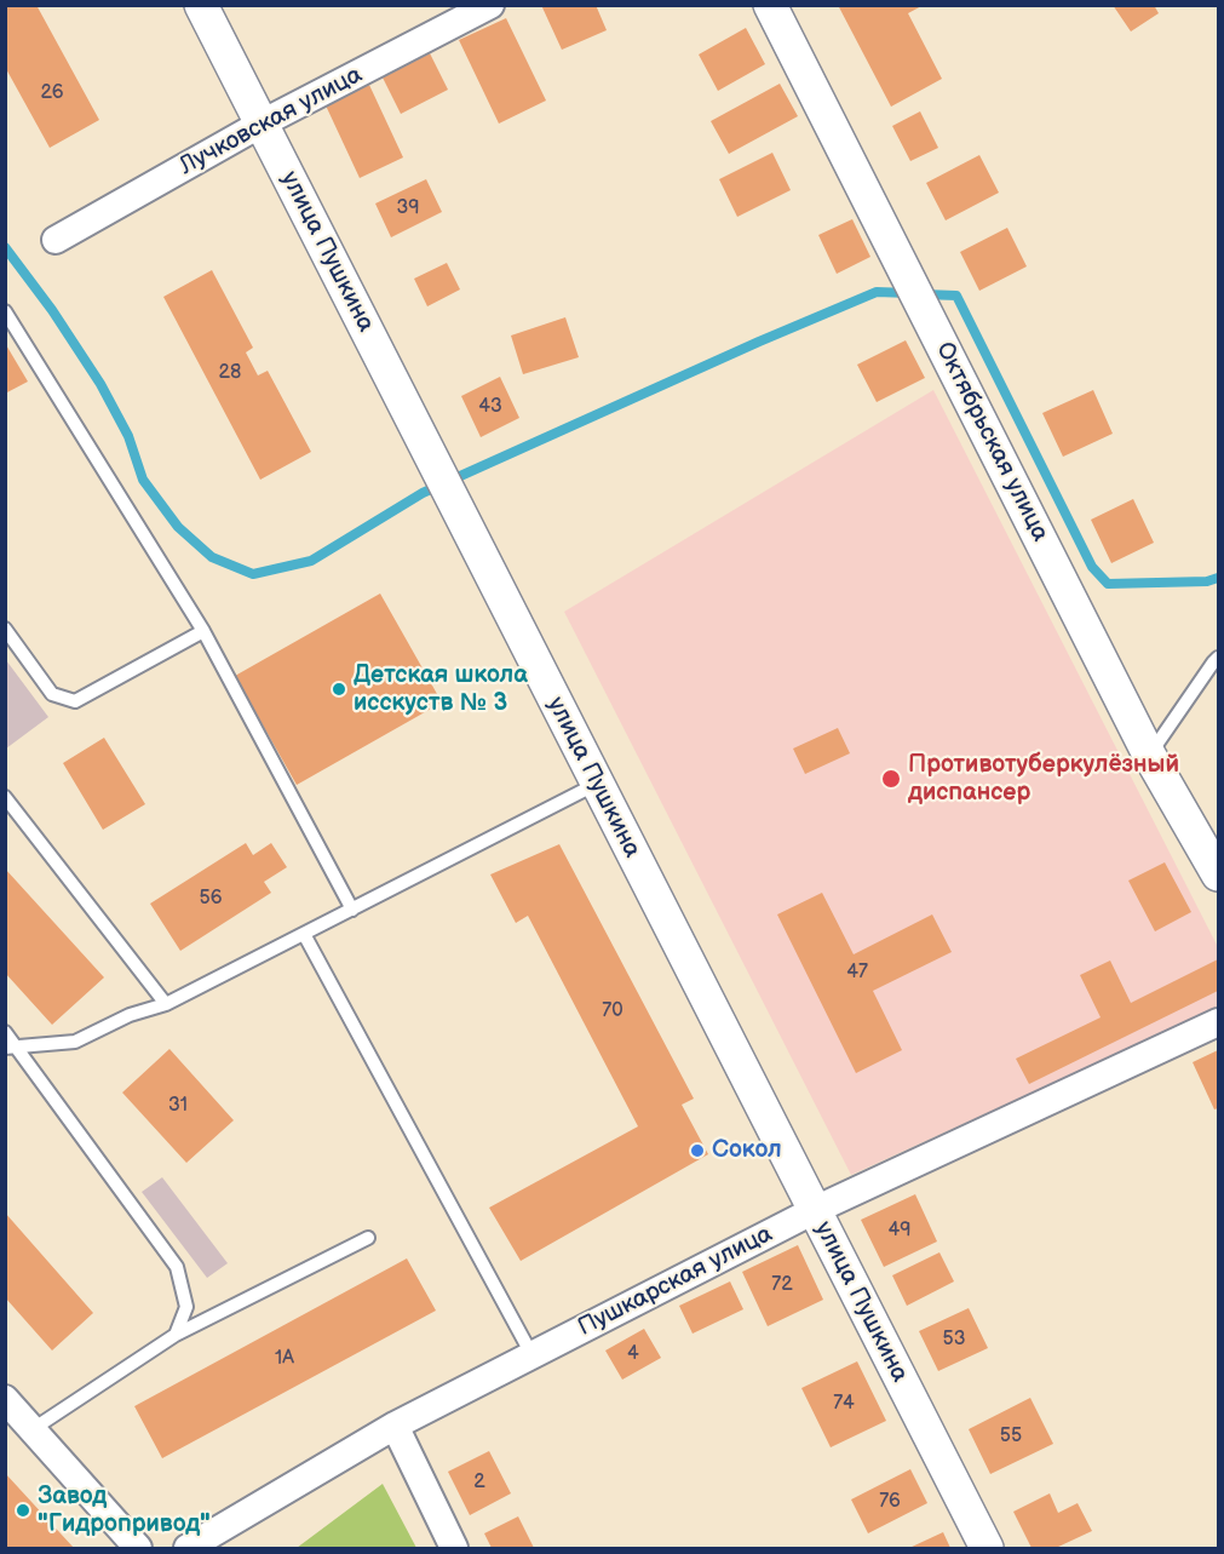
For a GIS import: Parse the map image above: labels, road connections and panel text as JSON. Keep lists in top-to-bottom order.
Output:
{
  "streets": {
    "street": [
      "Лучковская улица",
      "улица Пушкина",
      "Октябрьская улица",
      "Пушкарская улица"
    ]
  },
  "crossings": [
    ["Лучковская улица", "улица Пушкина"],
    ["улица Пушкина", "Пушкарская улица"]
  ],
  "places": [
    "Детская школа исскуств № 3",
    "Противотуберкулёзный диспансер",
    "Сокол",
    "Завод \"Гидропривод\""
  ],
  "house_numbers": [
    "26",
    "39",
    "28",
    "43",
    "56",
    "47",
    "70",
    "31",
    "49",
    "72",
    "53",
    "4",
    "1А",
    "74",
    "55",
    "2",
    "76"
  ]
}
